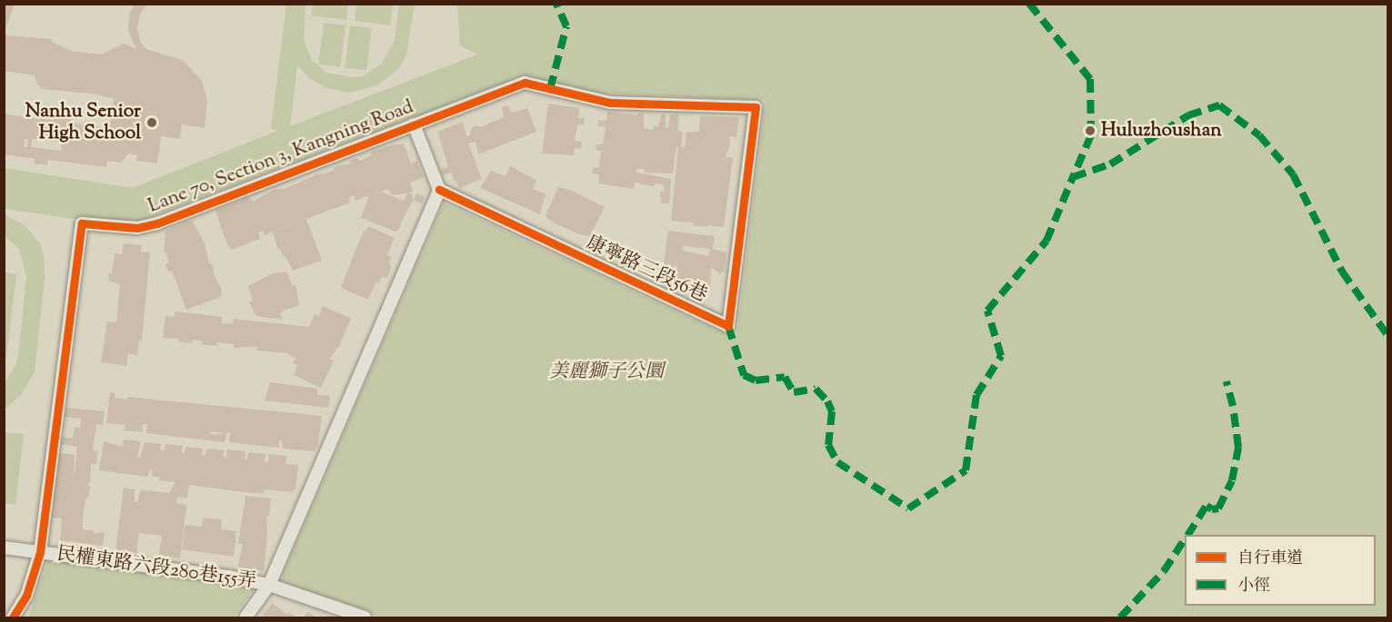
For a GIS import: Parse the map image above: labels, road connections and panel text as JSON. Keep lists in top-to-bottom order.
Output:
{
  "streets": {
    "street": ["Lane 70, Section 3, Kangning Road", "康寧路三段56巷", "民權東路六段280巷155弄"]
  },
  "crossings": [
    ["Lane 70, Section 3, Kangning Road", "康寧路三段56巷"],
    ["Lane 70, Section 3, Kangning Road", "民權東路六段280巷155弄"]
  ],
  "parks": ["美麗獅子公圜"],
  "places": ["Nanhu Senior High School", "Huluzhoushan"],
  "legend": ["自行車道", "小徑"]
}
